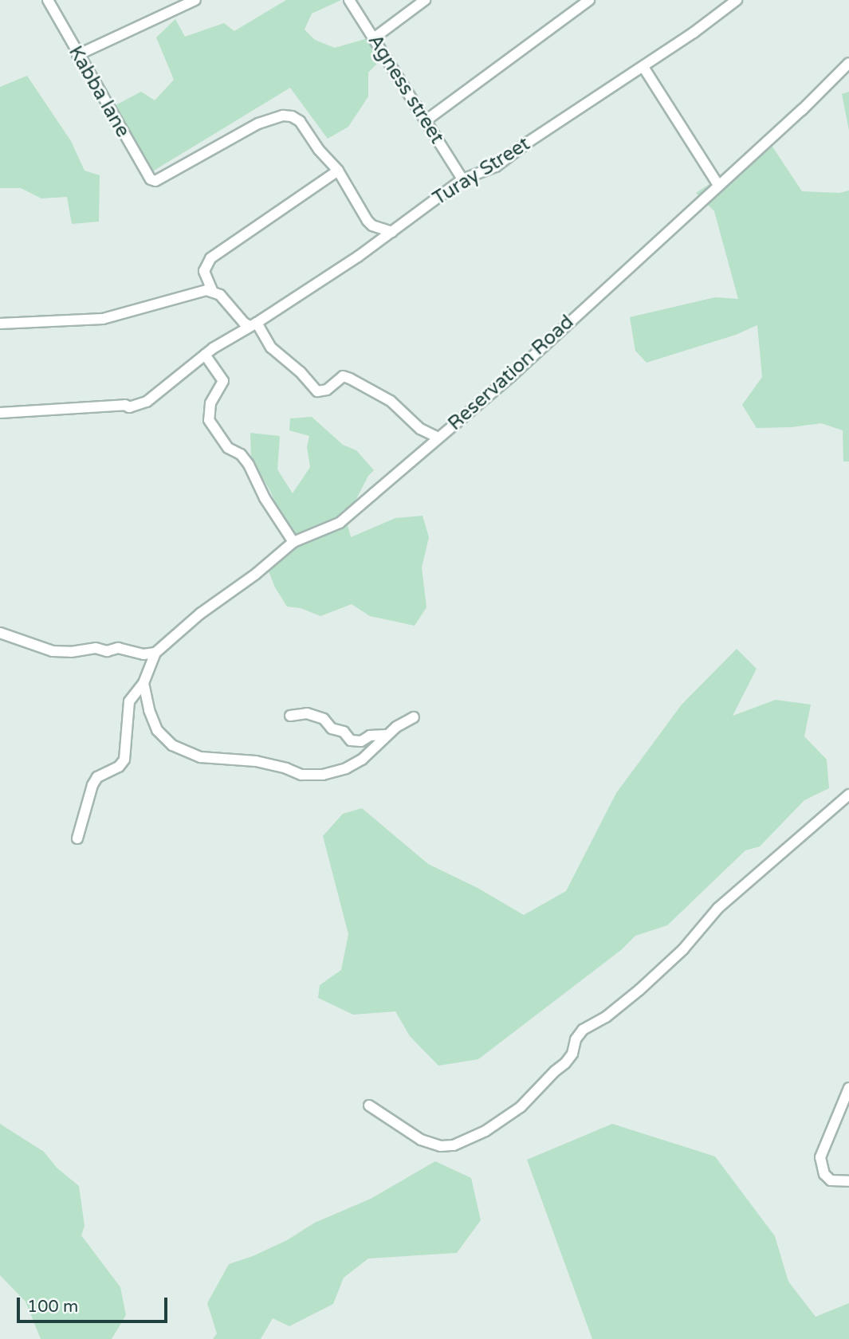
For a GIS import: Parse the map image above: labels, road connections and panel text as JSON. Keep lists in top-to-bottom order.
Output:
{
  "streets": {
    "street": [
      "Agness street",
      "Kabba lane",
      "Turay Street",
      "Reservation Road"
    ]
  },
  "crossings": [
    ["Agness street", "Turay Street"]
  ],
  "scale_bar": "100 m"
}
